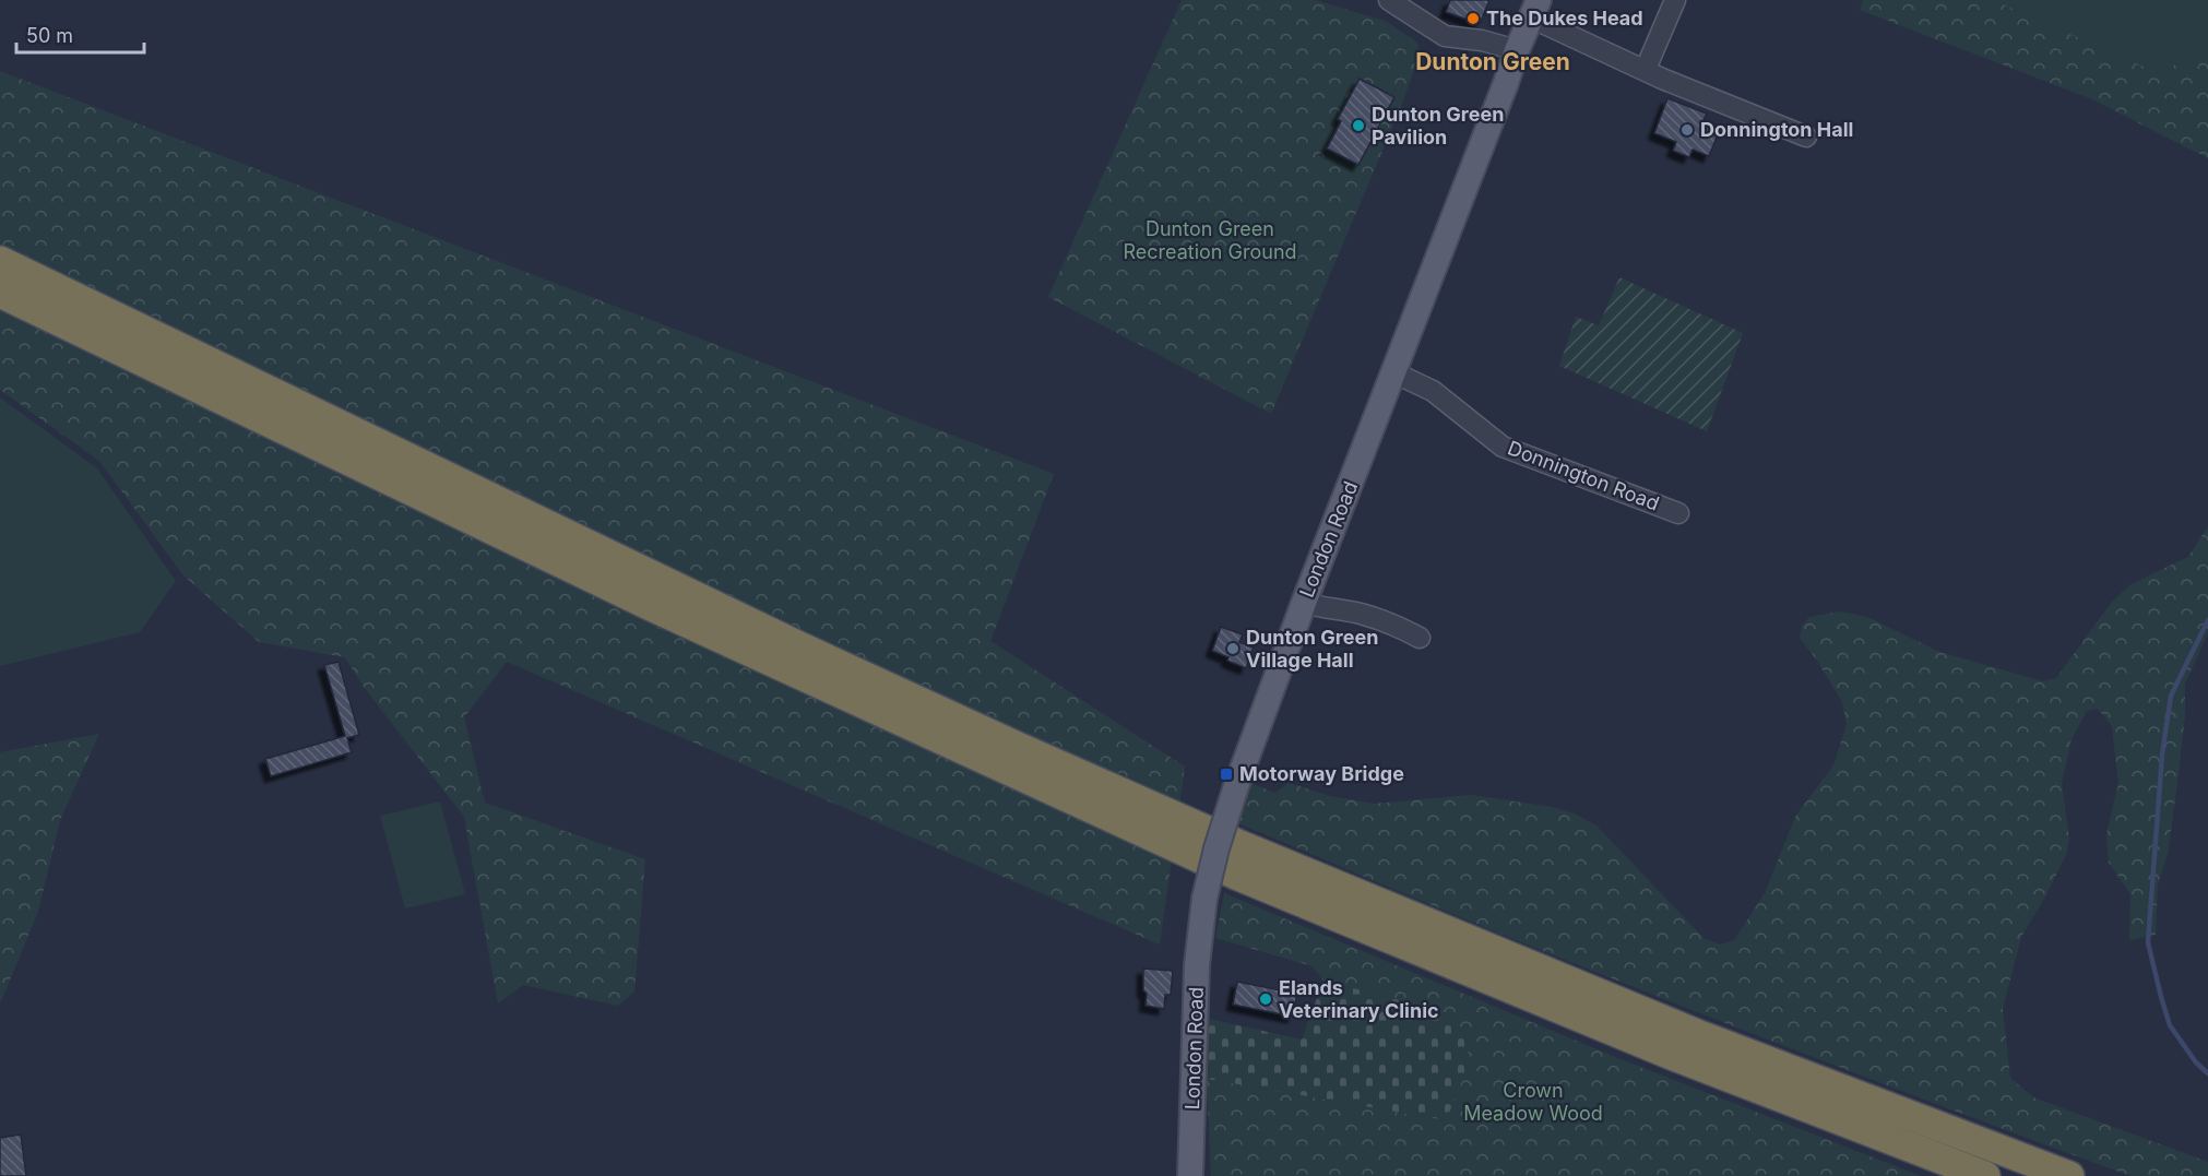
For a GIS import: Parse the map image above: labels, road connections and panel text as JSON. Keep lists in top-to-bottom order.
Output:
{
  "streets": {
    "main road": ["London Road"],
    "street": ["Donnington Road"]
  },
  "crossings": [
    ["Donnington Road", "London Road"]
  ],
  "districts": ["Dunton Green"],
  "parks": ["Dunton Green Recreation Ground", "Crown Meadow Wood"],
  "places": {
    "other": [
      "The Dukes Head",
      "Dunton Green Pavilion",
      "Donnington Hall",
      "Dunton Green Village Hall",
      "Elands Veterinary Clinic"
    ],
    "transit": ["Motorway Bridge"]
  },
  "scale_bar": "50 m"
}
